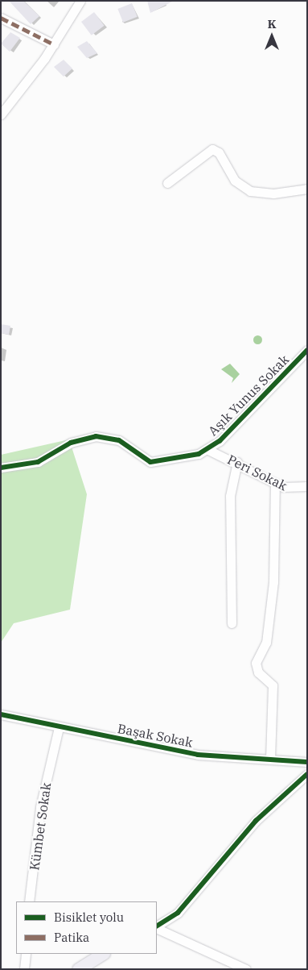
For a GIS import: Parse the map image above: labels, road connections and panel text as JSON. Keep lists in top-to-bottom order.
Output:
{
  "streets": {
    "street": [
      "Aşık Yunus Sokak",
      "Peri Sokak",
      "Başak Sokak",
      "Kümbet Sokak"
    ]
  },
  "crossings": [
    ["Aşık Yunus Sokak", "Peri Sokak"],
    ["Başak Sokak", "Kümbet Sokak"]
  ],
  "legend": ["Bisiklet yolu", "Patika"],
  "north": "top"
}
